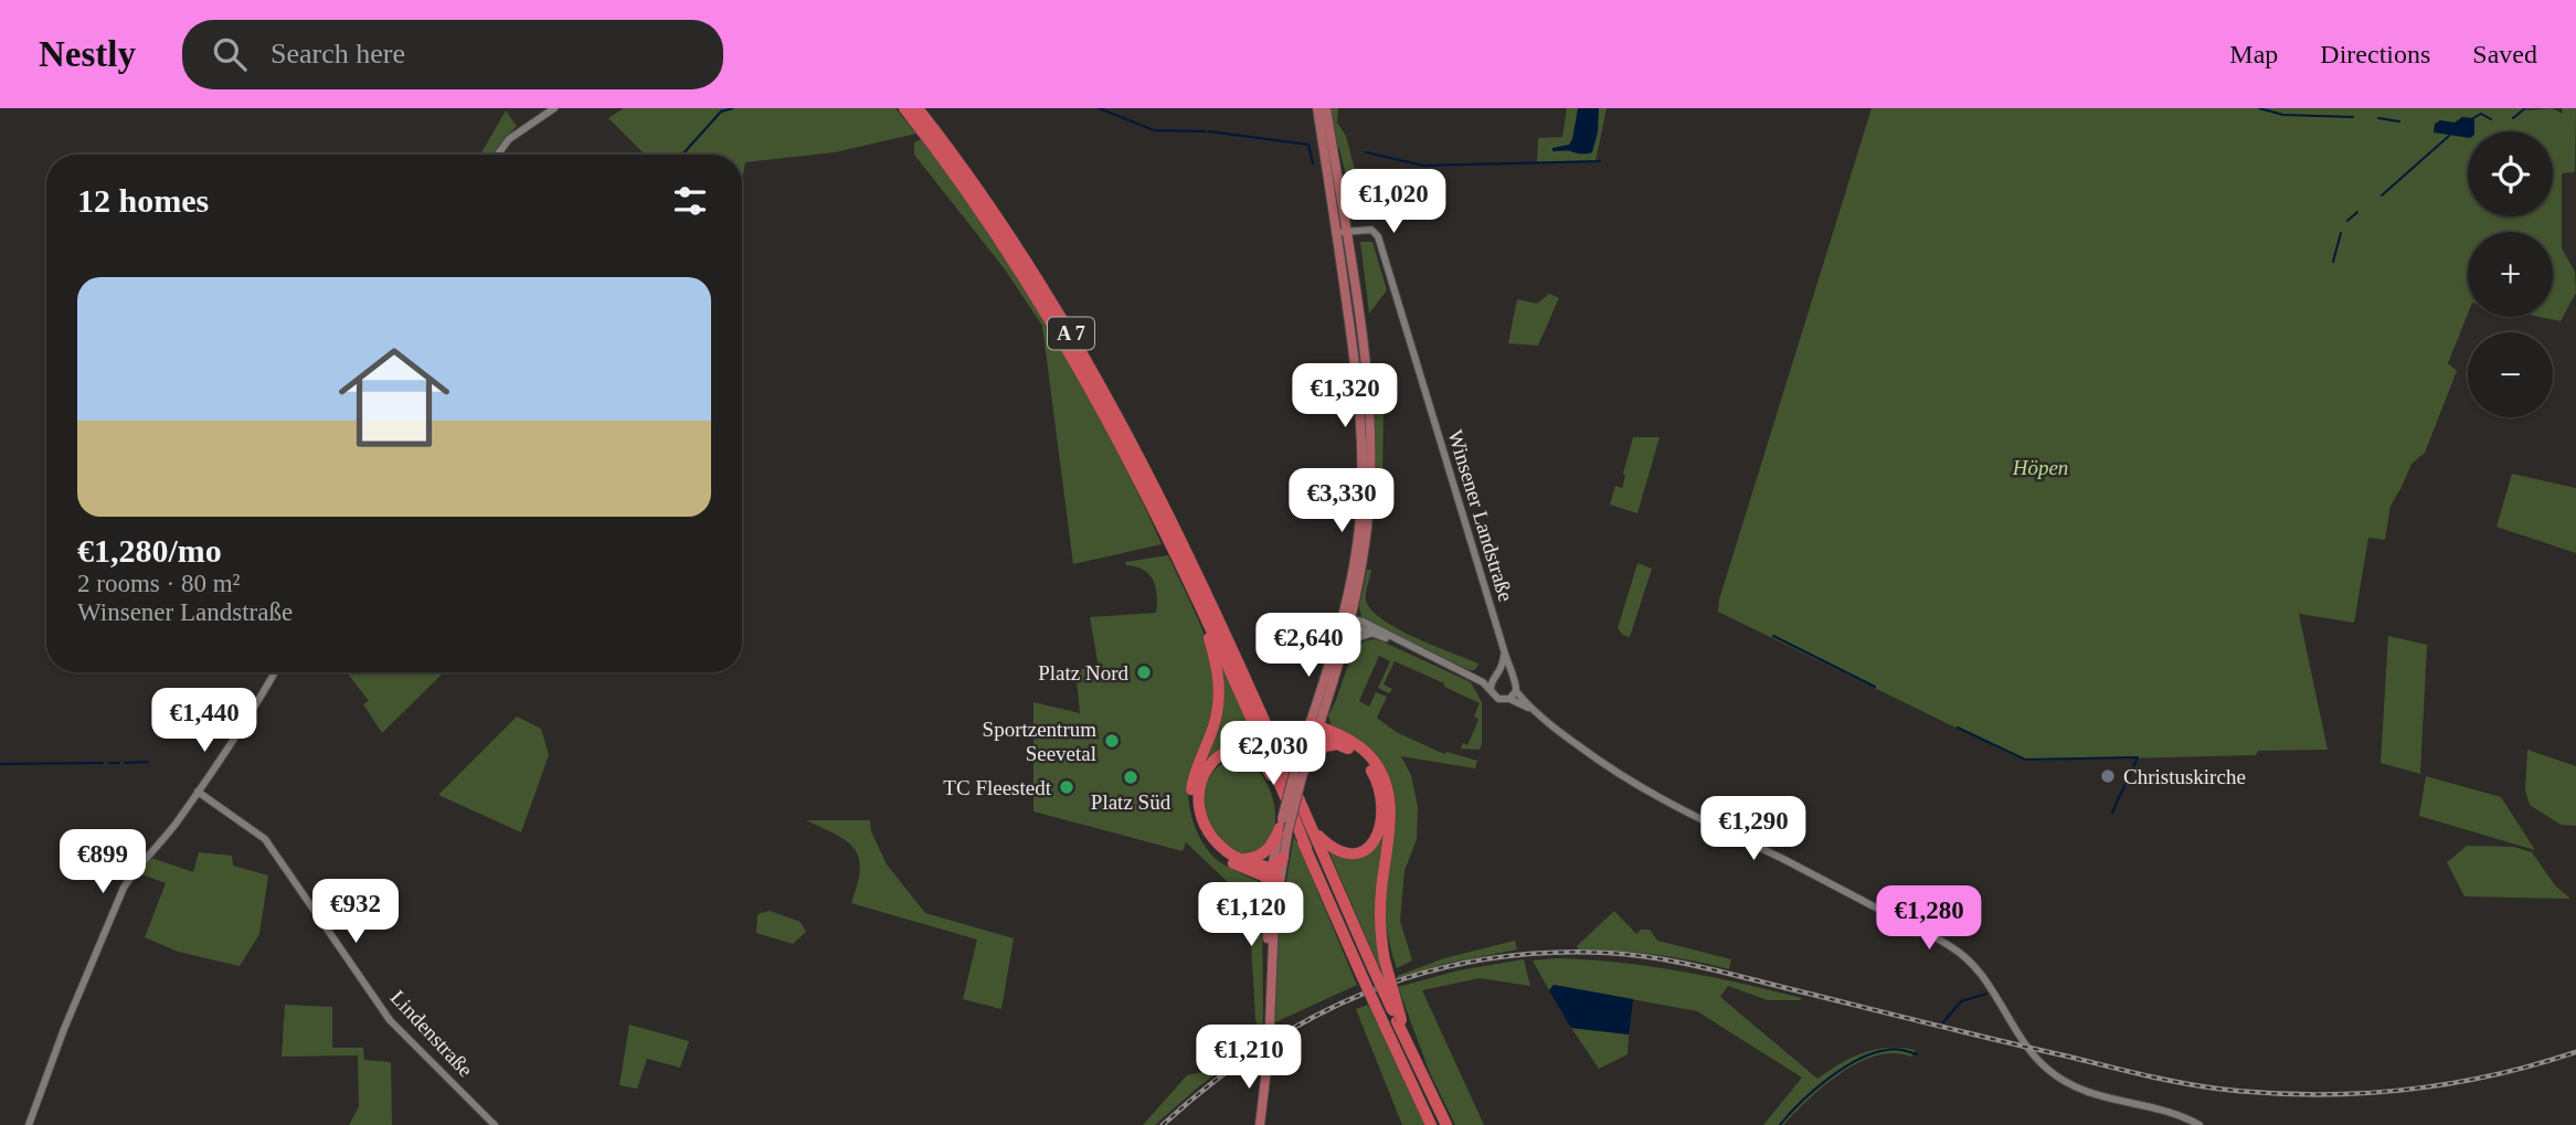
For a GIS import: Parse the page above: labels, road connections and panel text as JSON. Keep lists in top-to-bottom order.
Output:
{
  "streets": {
    "highway": ["A 7"],
    "street": ["Winsener Landstraße", "Lindenstraße"]
  },
  "parks": ["Höpen"],
  "places": [
    "Platz Nord",
    "Sportzentrum Seevetal",
    "Christuskirche",
    "Platz Süd",
    "TC Fleestedt"
  ],
  "page": {
    "header": "Nestly",
    "search": "Search here",
    "nav": ["Map", "Directions", "Saved"],
    "map_buttons": ["+", "−"],
    "heading": "12 homes",
    "price": [
      "€1,020",
      "€1,320",
      "€3,330",
      "€2,640",
      "€1,440",
      "€2,030",
      "€1,290",
      "€899",
      "€932",
      "€1,120",
      "€1,280",
      "€1,210"
    ],
    "list": [
      {
        "name": "€1,280/mo",
        "note": "2 rooms · 80 m² · Winsener Landstraße"
      }
    ]
  }
}
